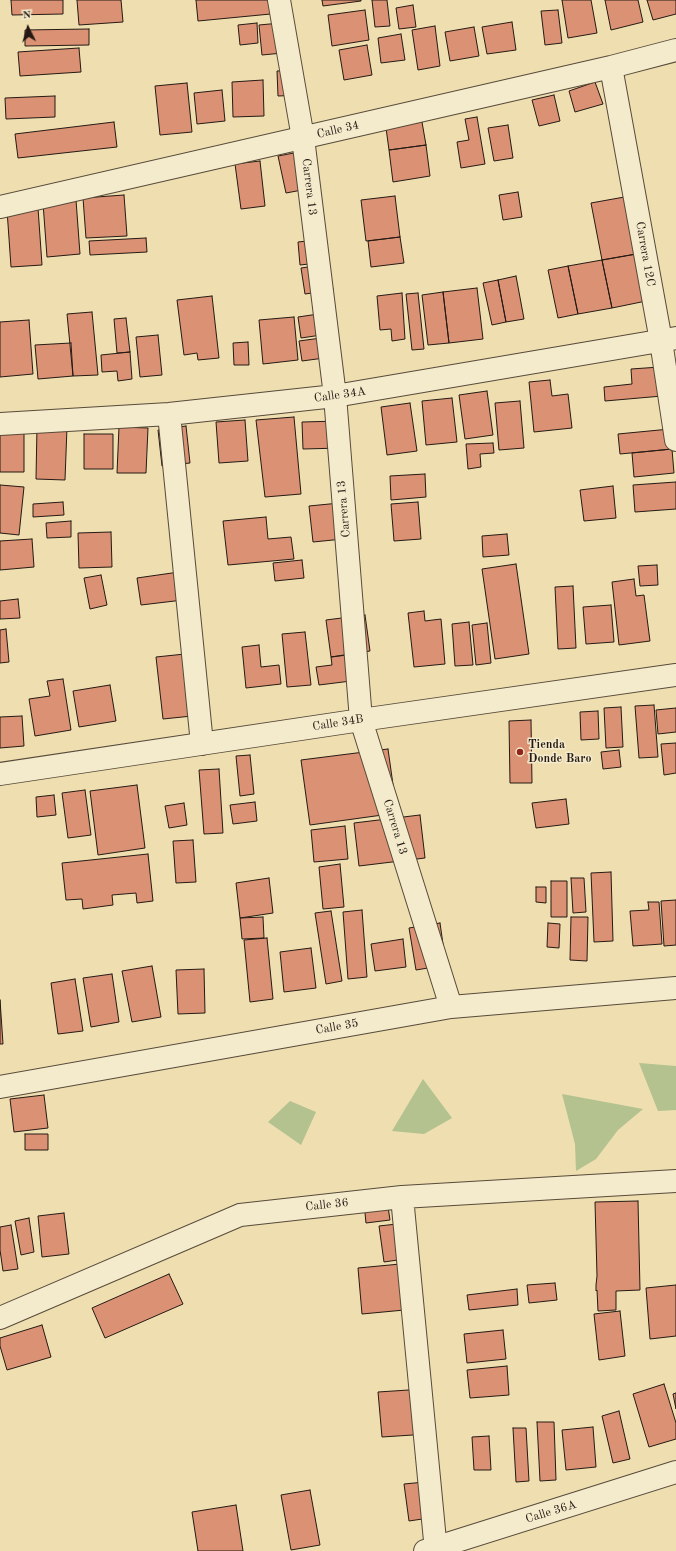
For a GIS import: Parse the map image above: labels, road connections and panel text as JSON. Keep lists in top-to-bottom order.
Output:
{
  "streets": {
    "street": [
      "Calle 34",
      "Carrera 13",
      "Carrera 12C",
      "Calle 34A",
      "Calle 34B",
      "Calle 35",
      "Calle 36",
      "Calle 36A"
    ]
  },
  "crossings": [
    ["Calle 34", "Carrera 13"],
    ["Calle 34", "Carrera 12C"],
    ["Carrera 13", "Calle 34A"],
    ["Carrera 13", "Calle 34B"],
    ["Carrera 13", "Calle 35"],
    ["Carrera 12C", "Calle 34A"]
  ],
  "places": ["Tienda Donde Baro"],
  "north": "top"
}
